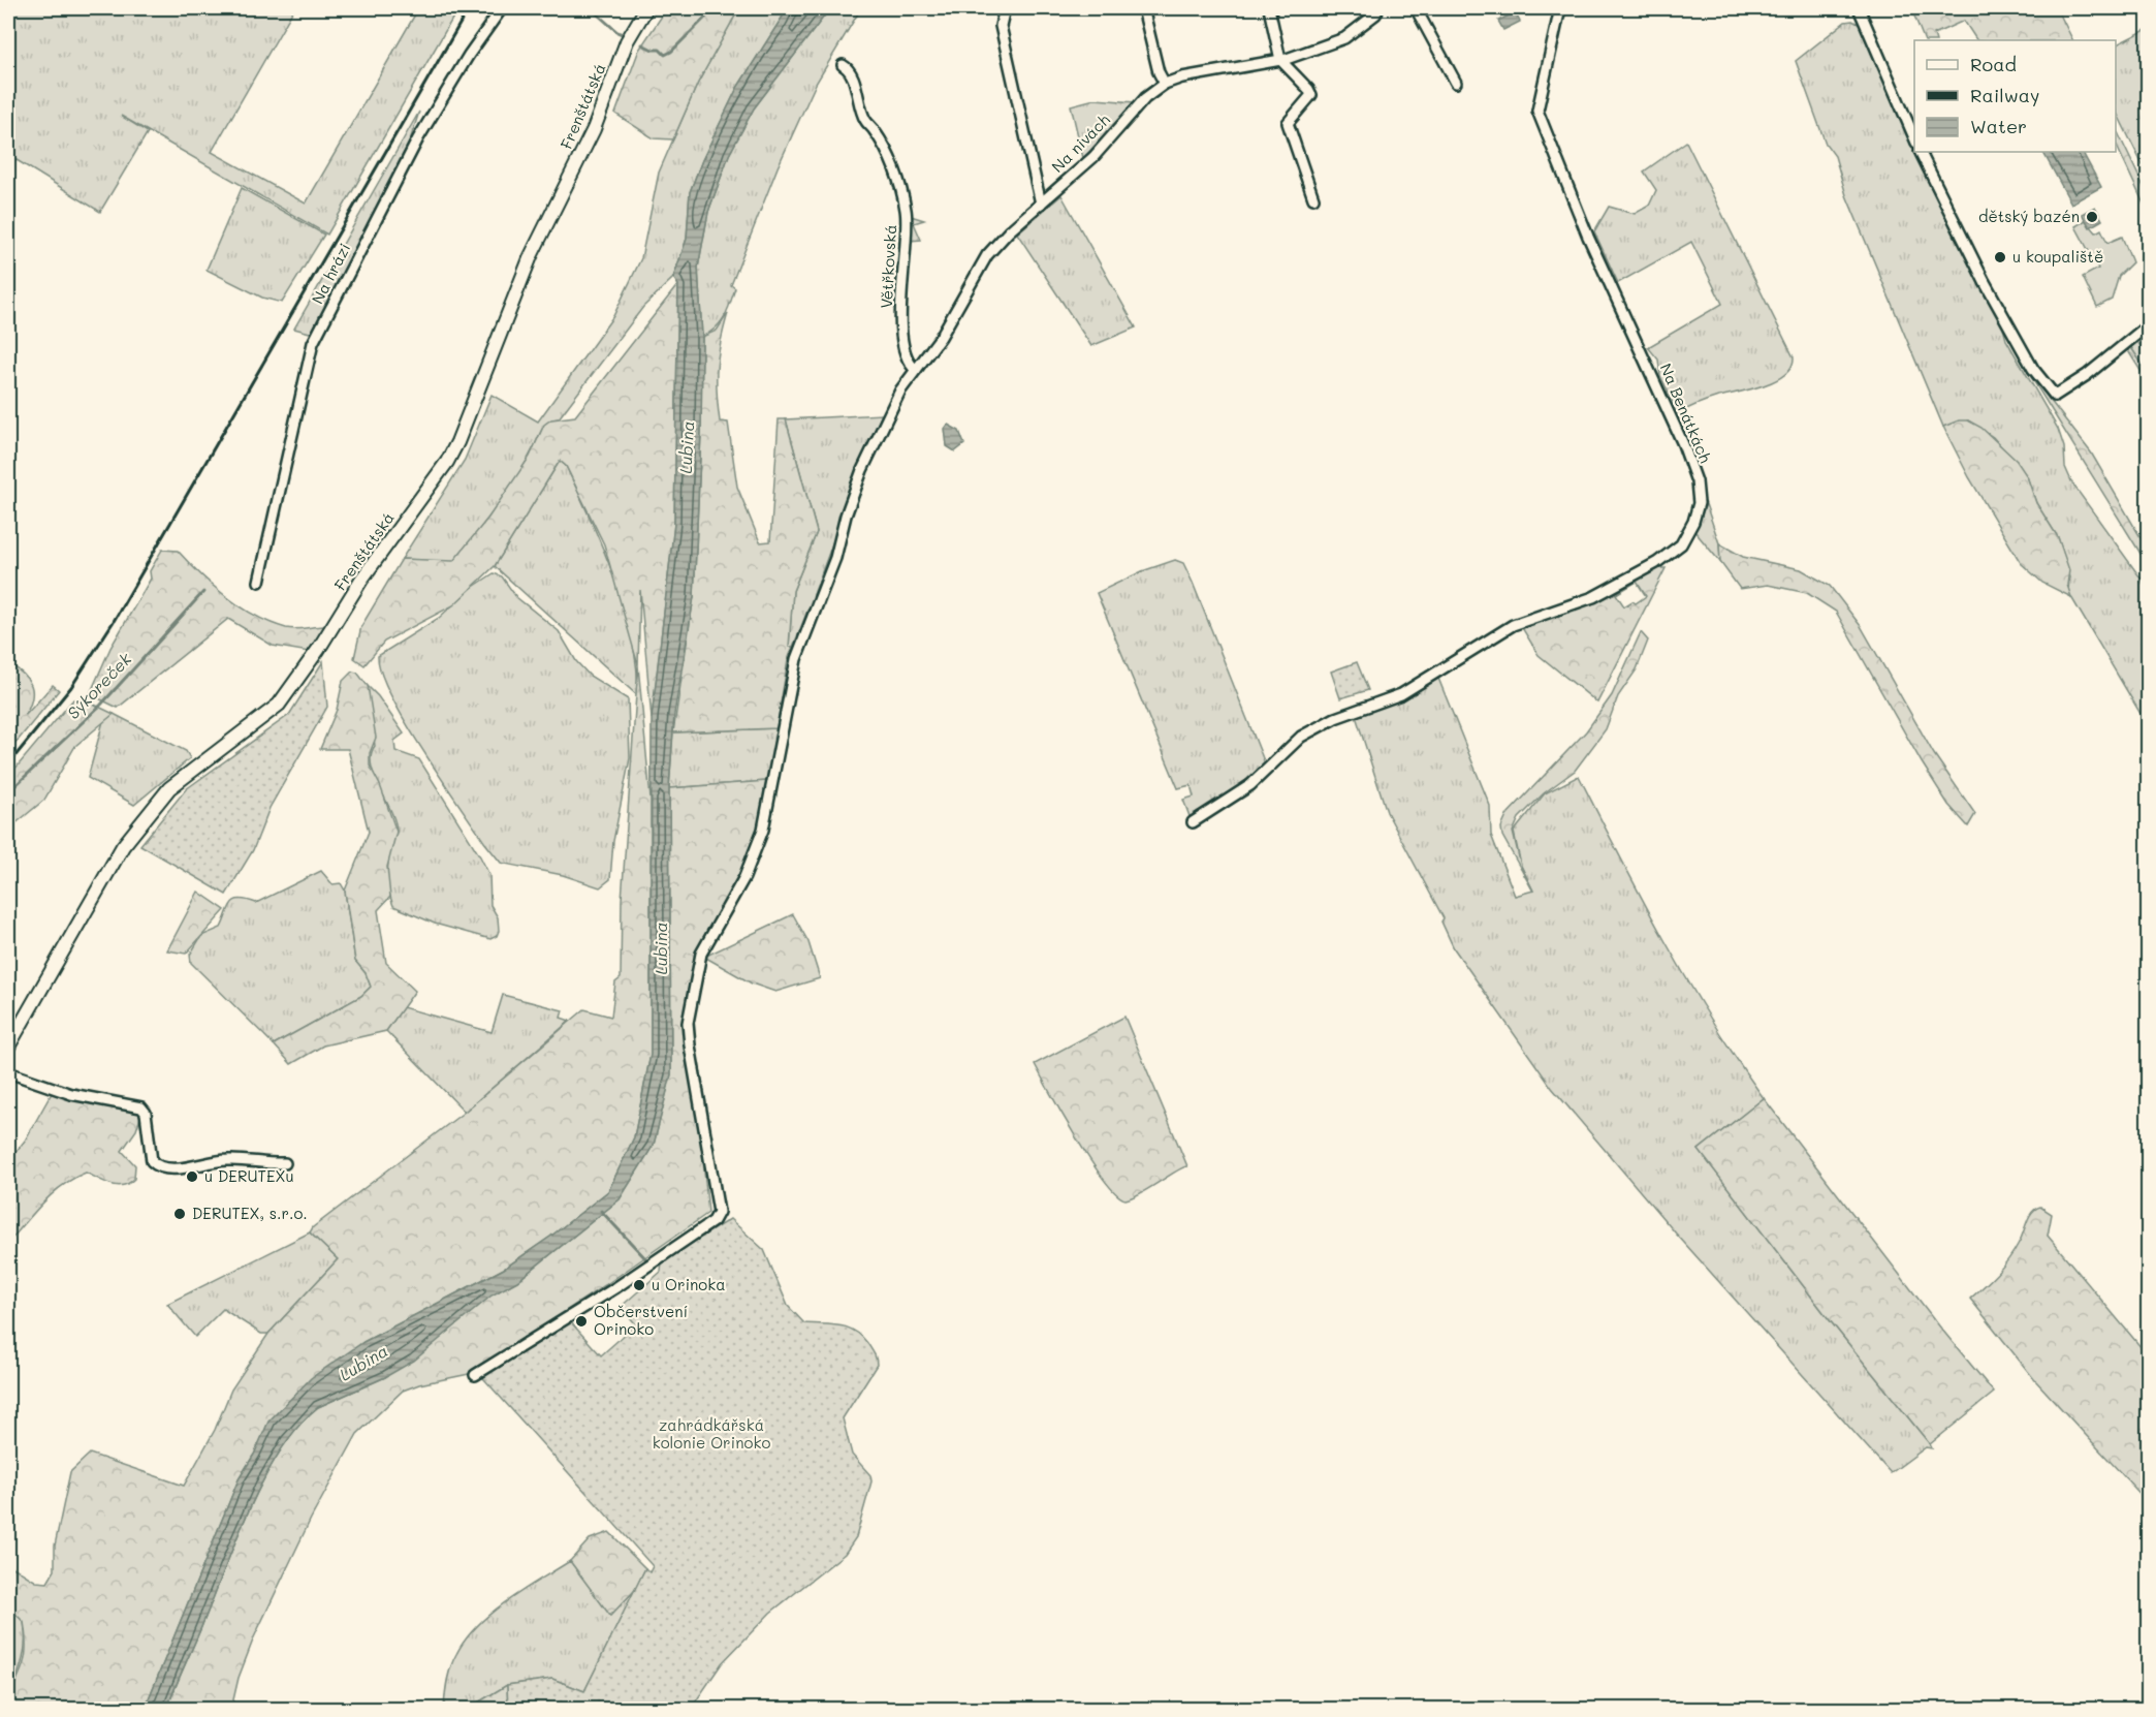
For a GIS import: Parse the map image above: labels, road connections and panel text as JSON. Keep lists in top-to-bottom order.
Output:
{
  "streets": {
    "main road": ["Frenštátská"],
    "street": [
      "Na nivách",
      "Větřkovská",
      "Na hrázi",
      "Na Benátkách"
    ]
  },
  "crossings": [
    ["Na nivách", "Větřkovská"]
  ],
  "water": ["Lubina", "Sýkoreček"],
  "parks": ["zahrádkářská kolonie Orinoko"],
  "places": [
    "dětský bazén",
    "u koupaliště",
    "u DERUTEXu",
    "DERUTEX, s.r.o.",
    "u Orinoka",
    "Občerstvení Orinoko"
  ],
  "legend": ["Road", "Railway", "Water"]
}
